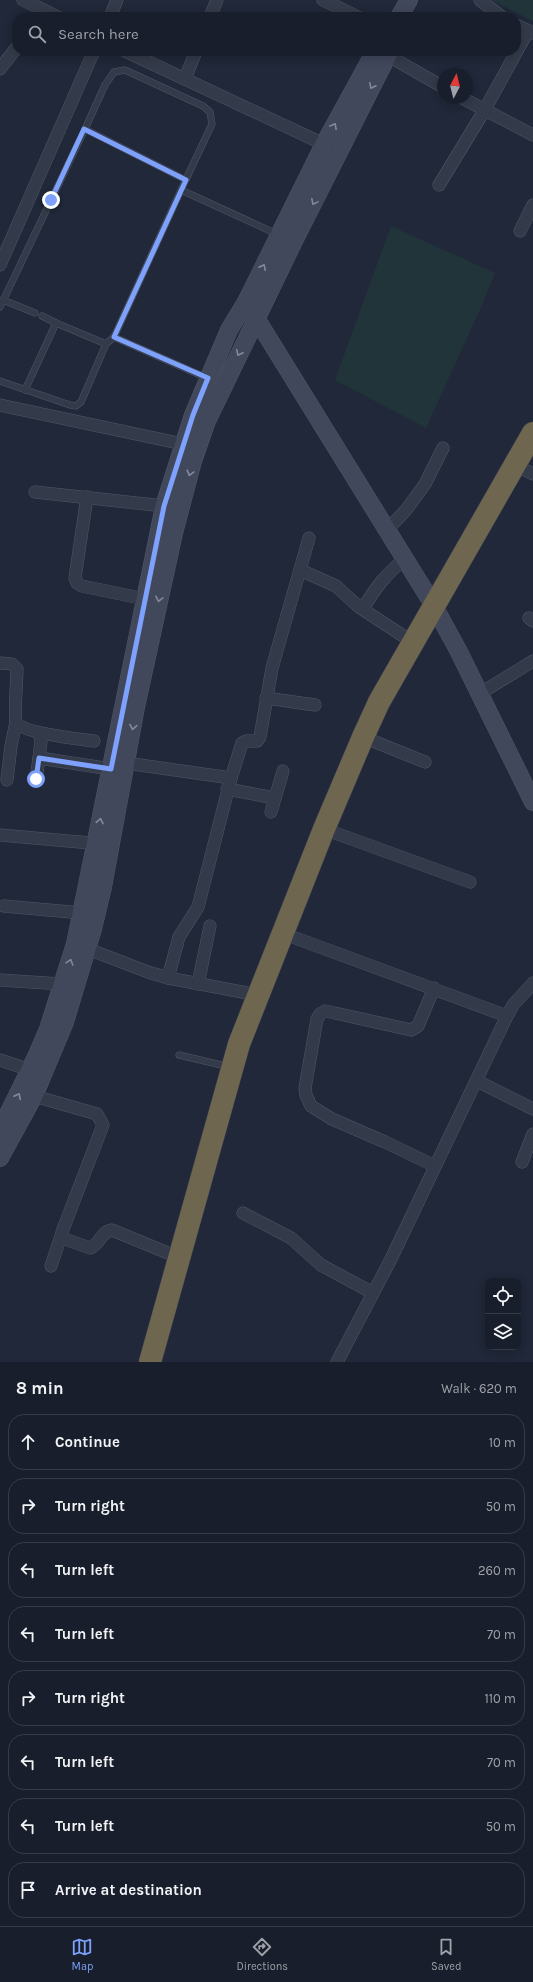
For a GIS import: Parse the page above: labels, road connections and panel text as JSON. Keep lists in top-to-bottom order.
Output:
{
  "north": "top",
  "page": {
    "search": "Search here",
    "heading": ["8 min", "Walk · 620 m"],
    "list": [
      ["Continue", "10 m"],
      ["Turn right", "50 m"],
      ["Turn left", "260 m"],
      ["Turn left", "70 m"],
      ["Turn right", "110 m"],
      ["Turn left", "70 m"],
      ["Turn left", "50 m"],
      "Arrive at destination"
    ],
    "nav": ["Map", "Directions", "Saved"]
  }
}
